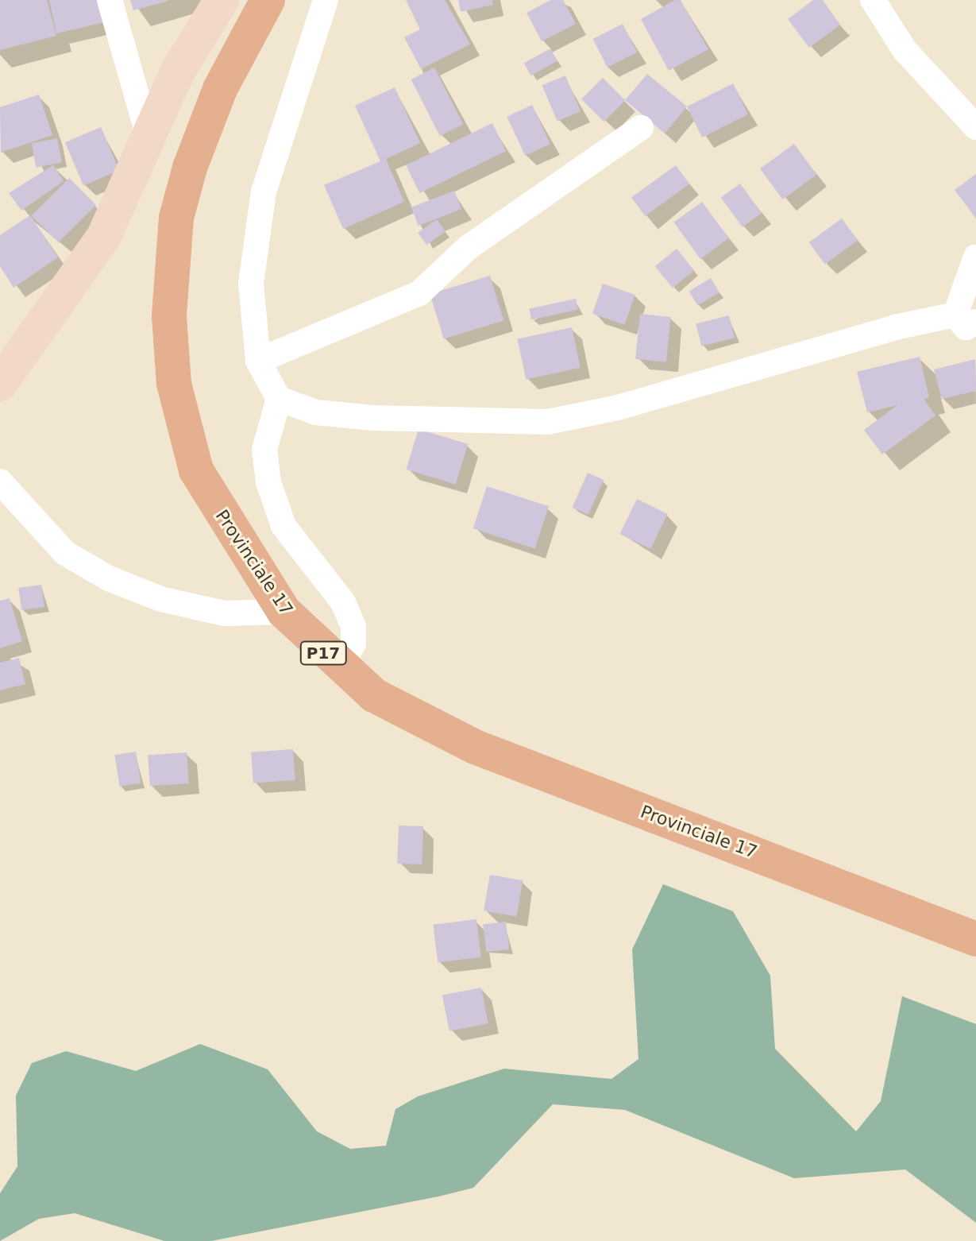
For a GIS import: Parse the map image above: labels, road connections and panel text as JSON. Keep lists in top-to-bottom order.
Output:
{
  "streets": {
    "main road": ["Provinciale 17", "P17"]
  }
}
